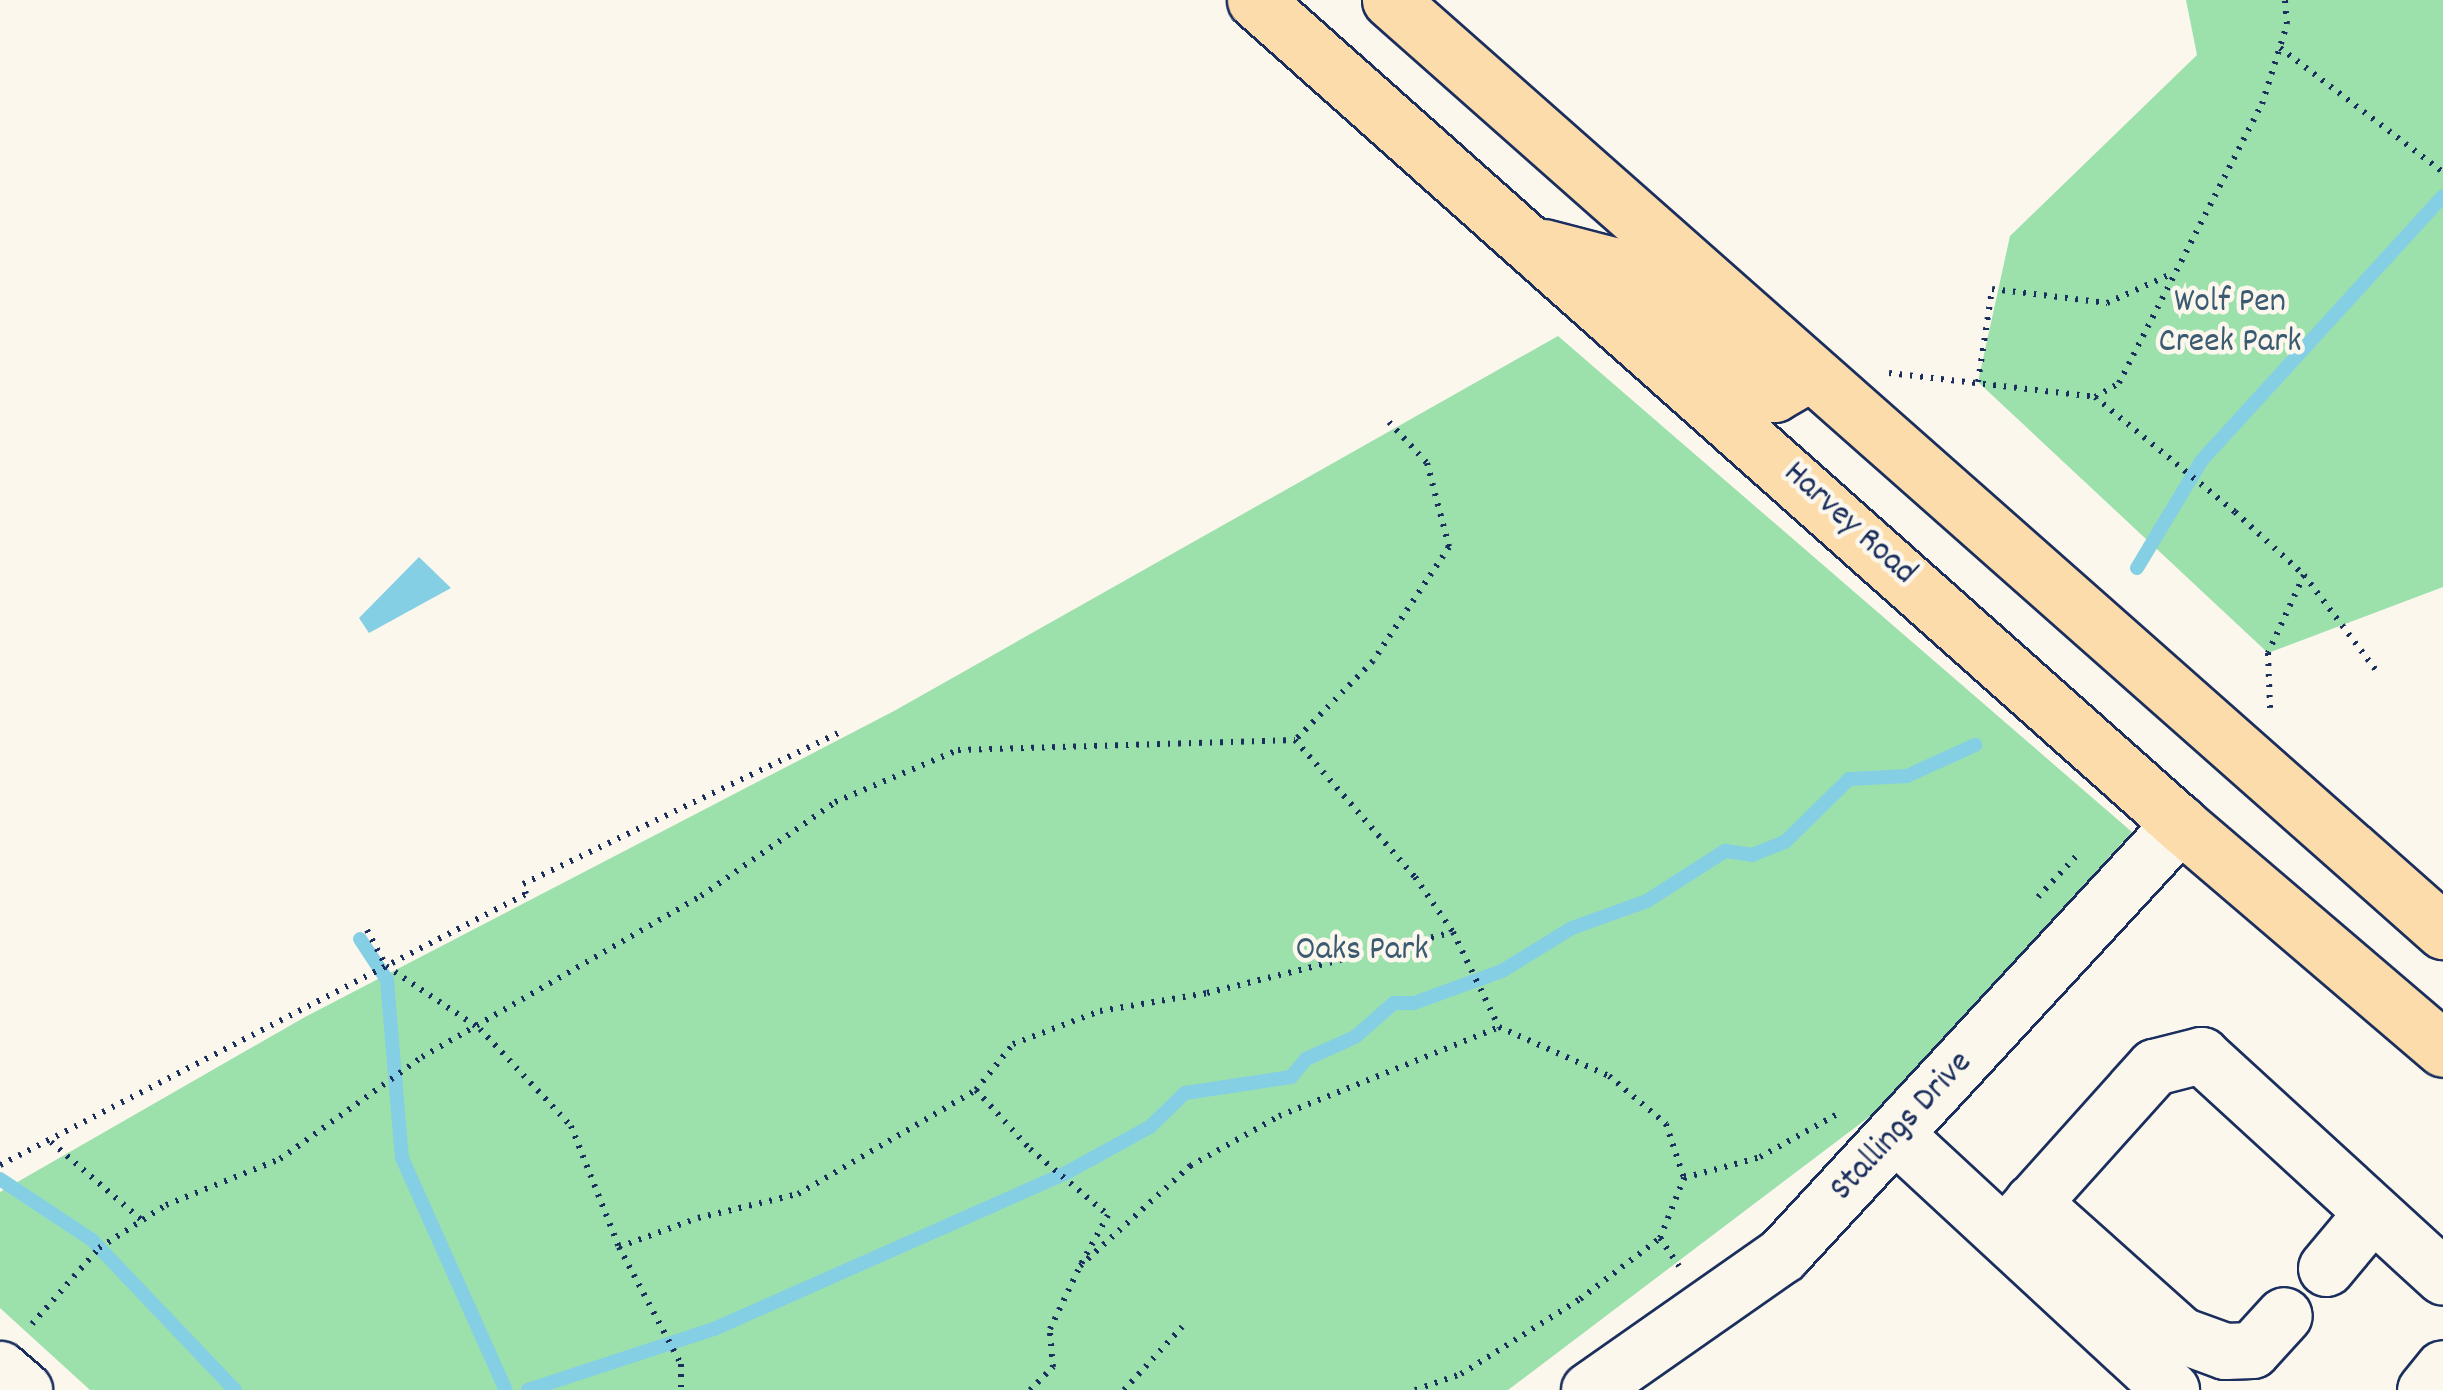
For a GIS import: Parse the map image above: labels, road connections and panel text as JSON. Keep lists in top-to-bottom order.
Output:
{
  "streets": {
    "main road": ["Harvey Road"],
    "street": ["Stallings Drive"]
  },
  "crossings": [
    ["Harvey Road", "Stallings Drive"]
  ],
  "parks": ["Wolf Pen Creek Park", "Oaks Park"]
}
